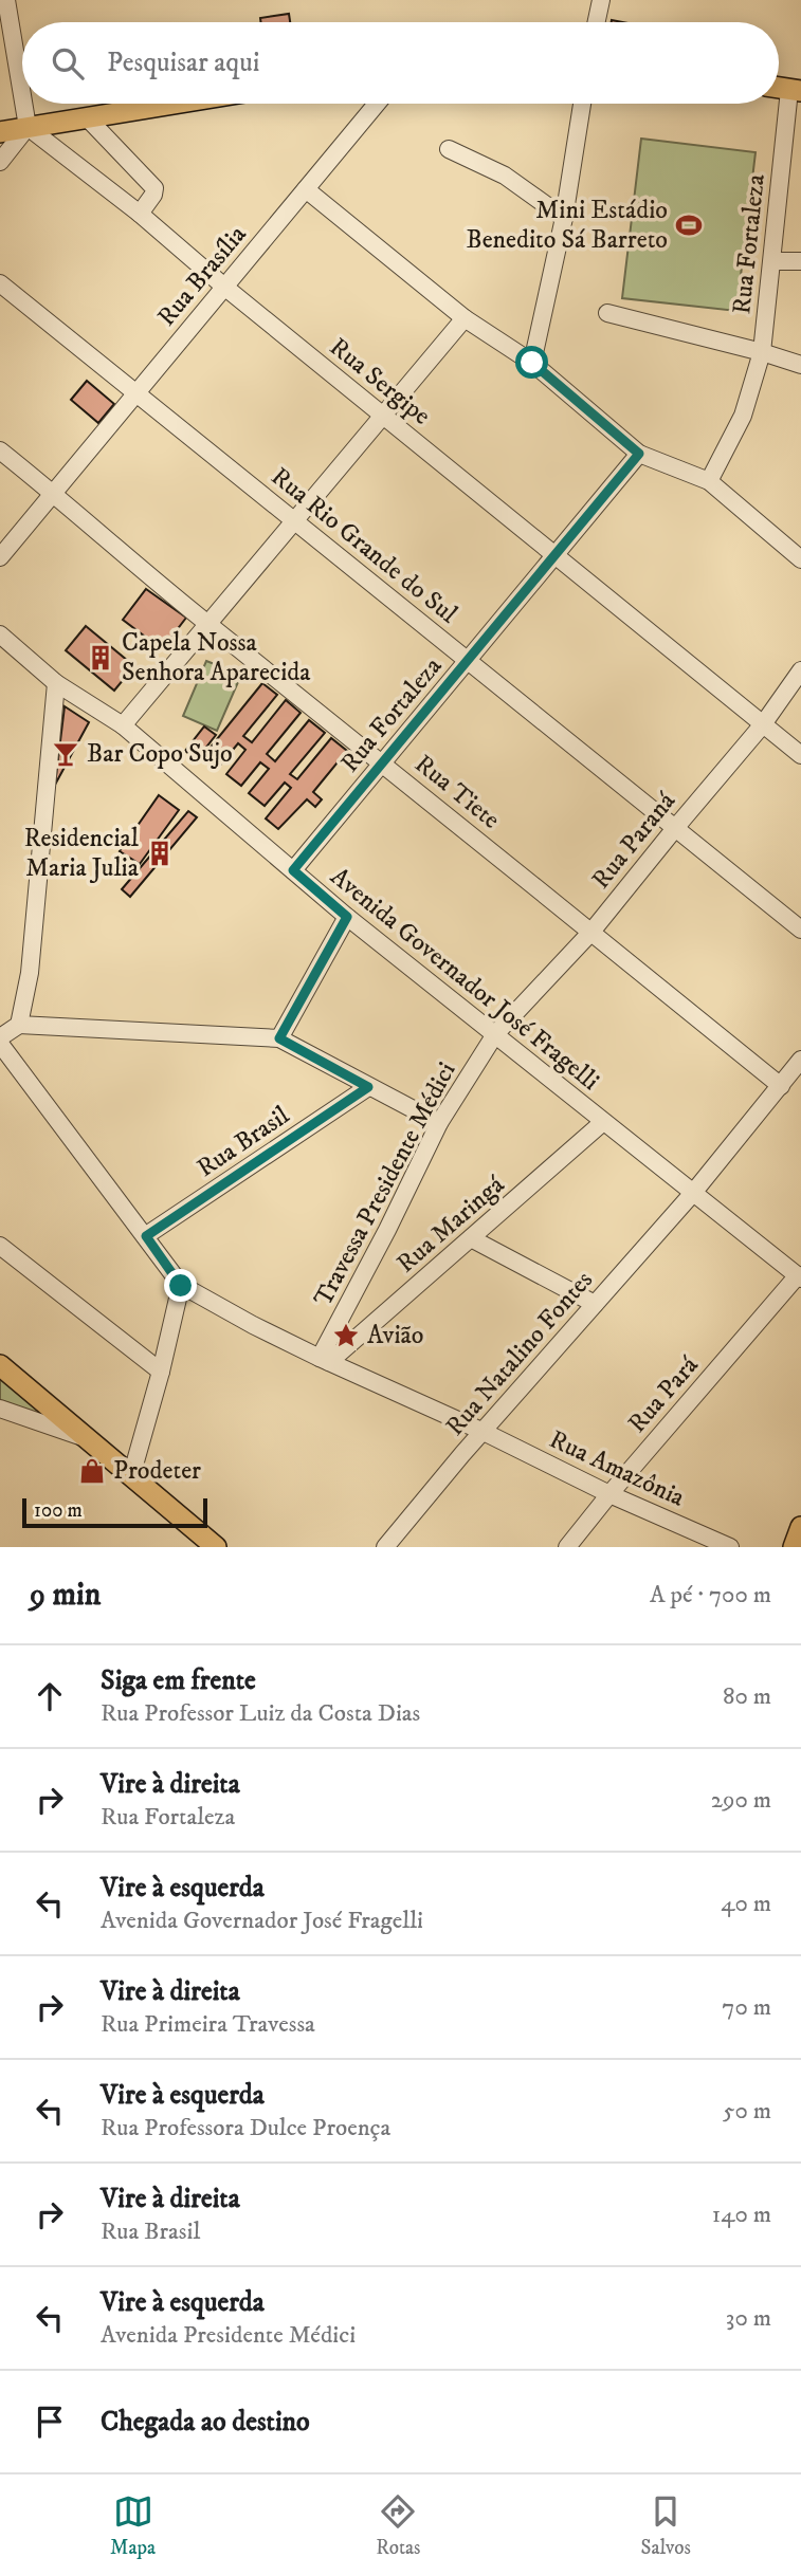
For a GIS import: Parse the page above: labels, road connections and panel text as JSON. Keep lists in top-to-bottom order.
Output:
{
  "streets": {
    "street": [
      "Rua Fortaleza",
      "Rua Brasília",
      "Rua Sergipe",
      "Rua Rio Grande do Sul",
      "Rua Tiete",
      "Rua Paraná",
      "Avenida Governador José Fragelli",
      "Rua Brasil",
      "Travessa Presidente Médici",
      "Rua Maringá",
      "Rua Natalino Fontes",
      "Rua Pará",
      "Rua Amazônia"
    ]
  },
  "crossings": [
    ["Rua Fortaleza", "Rua Sergipe"],
    ["Rua Fortaleza", "Rua Rio Grande do Sul"],
    ["Rua Fortaleza", "Rua Tiete"],
    ["Rua Fortaleza", "Avenida Governador José Fragelli"],
    ["Rua Brasília", "Rua Sergipe"],
    ["Rua Brasília", "Rua Rio Grande do Sul"],
    ["Rua Brasília", "Rua Tiete"],
    ["Rua Sergipe", "Rua Paraná"],
    ["Rua Rio Grande do Sul", "Rua Paraná"],
    ["Rua Tiete", "Rua Paraná"],
    ["Rua Tiete", "Rua Natalino Fontes"],
    ["Rua Paraná", "Avenida Governador José Fragelli"],
    ["Rua Paraná", "Travessa Presidente Médici"],
    ["Avenida Governador José Fragelli", "Travessa Presidente Médici"],
    ["Avenida Governador José Fragelli", "Rua Maringá"],
    ["Avenida Governador José Fragelli", "Rua Natalino Fontes"],
    ["Avenida Governador José Fragelli", "Rua Pará"],
    ["Travessa Presidente Médici", "Rua Maringá"],
    ["Travessa Presidente Médici", "Rua Amazônia"],
    ["Rua Maringá", "Rua Amazônia"],
    ["Rua Natalino Fontes", "Rua Amazônia"],
    ["Rua Pará", "Rua Amazônia"]
  ],
  "places": {
    "sports": ["Mini Estádio Benedito Sá Barreto"],
    "building": ["Capela Nossa Senhora Aparecida", "Residencial Maria Julia"],
    "bar": ["Bar Copo Sujo"],
    "place": ["Avião"],
    "shop": ["Prodeter"]
  },
  "scale_bar": "100 m",
  "page": {
    "search": "Pesquisar aqui",
    "scale": "100 m",
    "heading": ["9 min", "A pé · 700 m"],
    "list": [
      ["Siga em frente", "Rua Professor Luiz da Costa Dias", "80 m"],
      ["Vire à direita", "Rua Fortaleza", "290 m"],
      ["Vire à esquerda", "Avenida Governador José Fragelli", "40 m"],
      ["Vire à direita", "Rua Primeira Travessa", "70 m"],
      ["Vire à esquerda", "Rua Professora Dulce Proença", "50 m"],
      ["Vire à direita", "Rua Brasil", "140 m"],
      ["Vire à esquerda", "Avenida Presidente Médici", "30 m"],
      "Chegada ao destino"
    ],
    "nav": ["Mapa", "Rotas", "Salvos"]
  }
}
